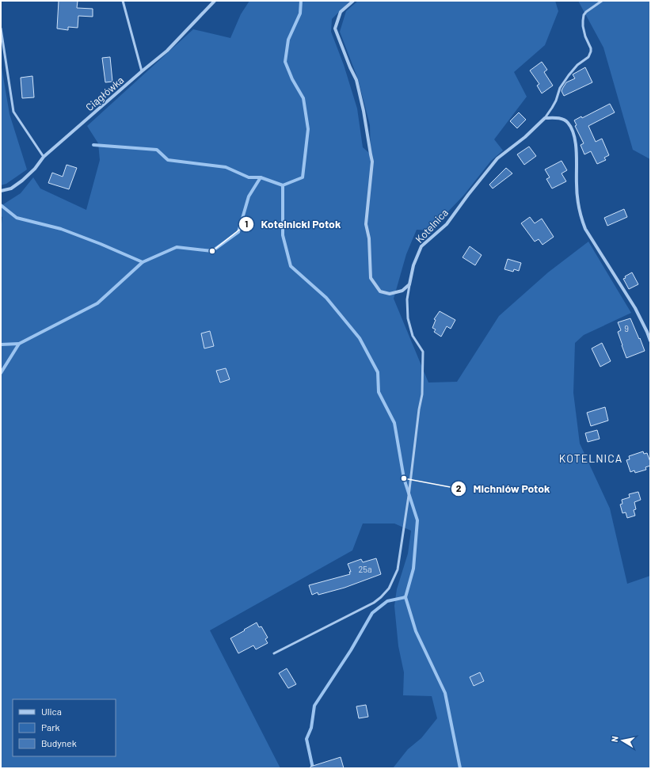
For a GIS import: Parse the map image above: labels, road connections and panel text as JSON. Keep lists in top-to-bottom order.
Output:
{
  "streets": {
    "street": ["Ciągłówka", "Kotelnica"]
  },
  "districts": ["KOTELNICA"],
  "places": ["Kotelnicki Potok", "Michniów Potok"],
  "house_numbers": ["9", "25a"],
  "legend": ["Ulica", "Park", "Budynek"],
  "north": "left"
}
